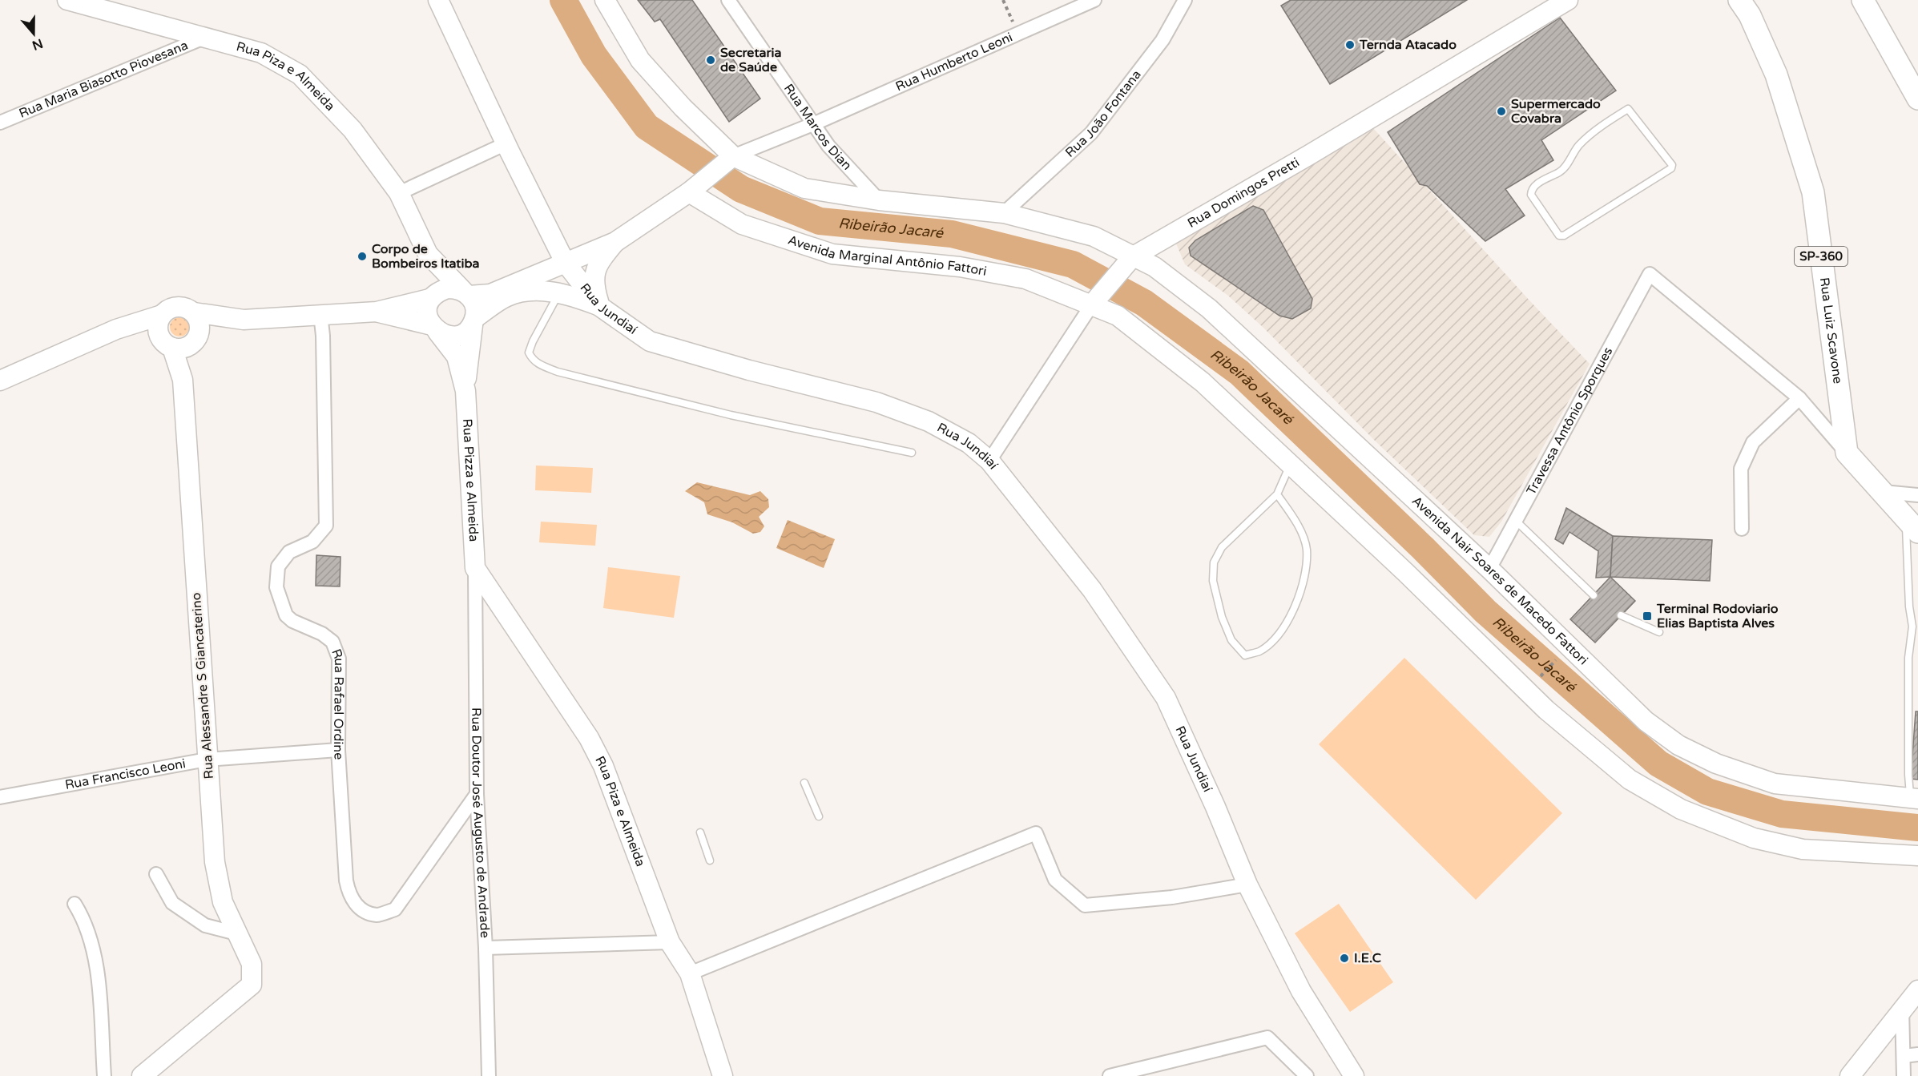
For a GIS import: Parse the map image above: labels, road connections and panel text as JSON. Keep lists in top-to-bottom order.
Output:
{
  "streets": {
    "main road": [
      "Rua Piza e Almeida",
      "Rua Domingos Pretti",
      "Avenida Marginal Antônio Fattori",
      "SP-360",
      "Rua Jundiaí",
      "Rua Luiz Scavone",
      "Rua Pizza e Almeida",
      "Avenida Nair Soares de Macedo Fattori",
      "Rua Alessandre S Giancaterino"
    ],
    "street": [
      "Rua Humberto Leoni",
      "Rua Maria Biasotto Piovesana",
      "Rua João Fontana",
      "Rua Marcos Dian",
      "Travessa Antônio Sporques",
      "Rua Rafael Ordine",
      "Rua Francisco Leoni",
      "Rua Doutor José Augusto de Andrade"
    ]
  },
  "crossings": [
    ["Rua Humberto Leoni", "Rua Marcos Dian"],
    ["Rua Humberto Leoni", "Avenida Nair Soares de Macedo Fattori"],
    ["Rua Piza e Almeida", "Rua Maria Biasotto Piovesana"],
    ["Rua Piza e Almeida", "Rua Pizza e Almeida"],
    ["Rua Piza e Almeida", "Rua Doutor José Augusto de Andrade"],
    ["Rua João Fontana", "Avenida Nair Soares de Macedo Fattori"],
    ["Rua Marcos Dian", "Avenida Nair Soares de Macedo Fattori"],
    ["Rua Domingos Pretti", "Avenida Marginal Antônio Fattori"],
    ["Rua Domingos Pretti", "Rua Jundiaí"],
    ["Rua Domingos Pretti", "Avenida Nair Soares de Macedo Fattori"],
    ["Travessa Antônio Sporques", "Avenida Nair Soares de Macedo Fattori"],
    ["Rua Pizza e Almeida", "Rua Doutor José Augusto de Andrade"],
    ["Rua Alessandre S Giancaterino", "Rua Francisco Leoni"],
    ["Rua Rafael Ordine", "Rua Francisco Leoni"],
    ["Rua Rafael Ordine", "Rua Doutor José Augusto de Andrade"]
  ],
  "water": ["Ribeirão Jacaré"],
  "places": {
    "other": [
      "Ternda Atacado",
      "Secretaria de Saúde",
      "Supermercado Covabra",
      "Corpo de Bombeiros Itatiba",
      "I.E.C"
    ],
    "transit": ["Terminal Rodoviario Elias Baptista Alves"]
  },
  "north": "bottom"
}
